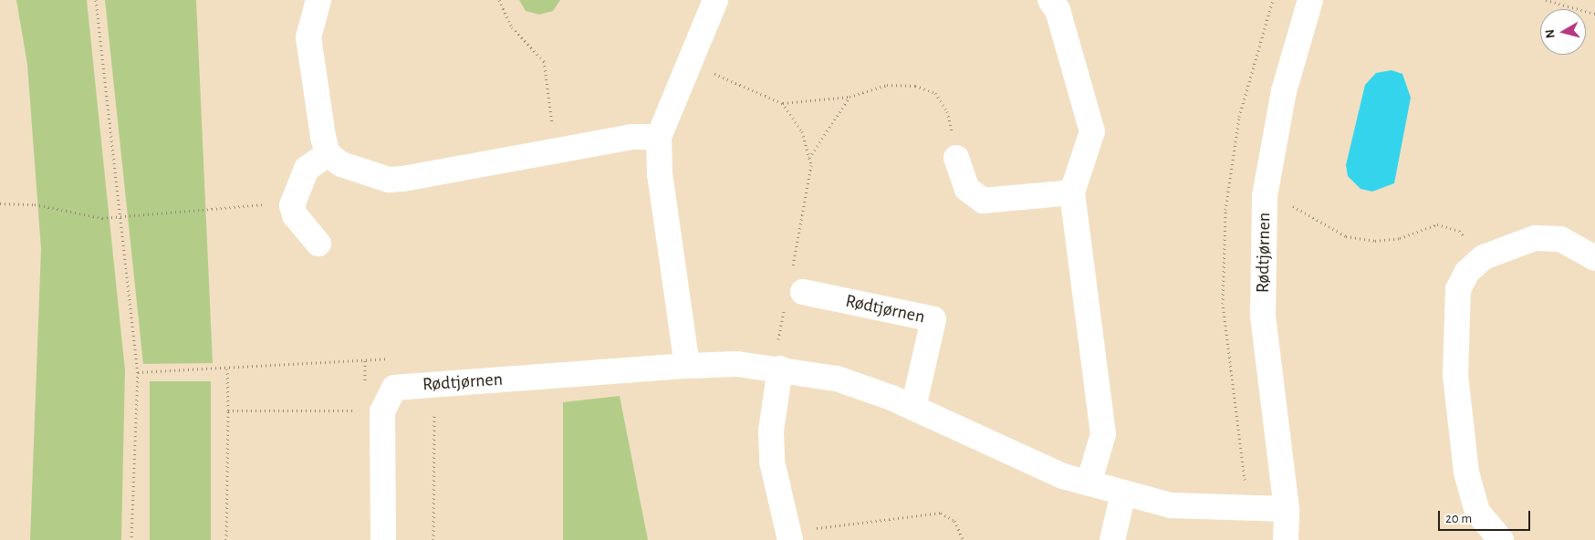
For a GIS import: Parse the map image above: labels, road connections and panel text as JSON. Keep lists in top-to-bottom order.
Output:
{
  "streets": {
    "street": ["Rødtjørnen"]
  },
  "scale_bar": "20 m",
  "north": "left"
}
